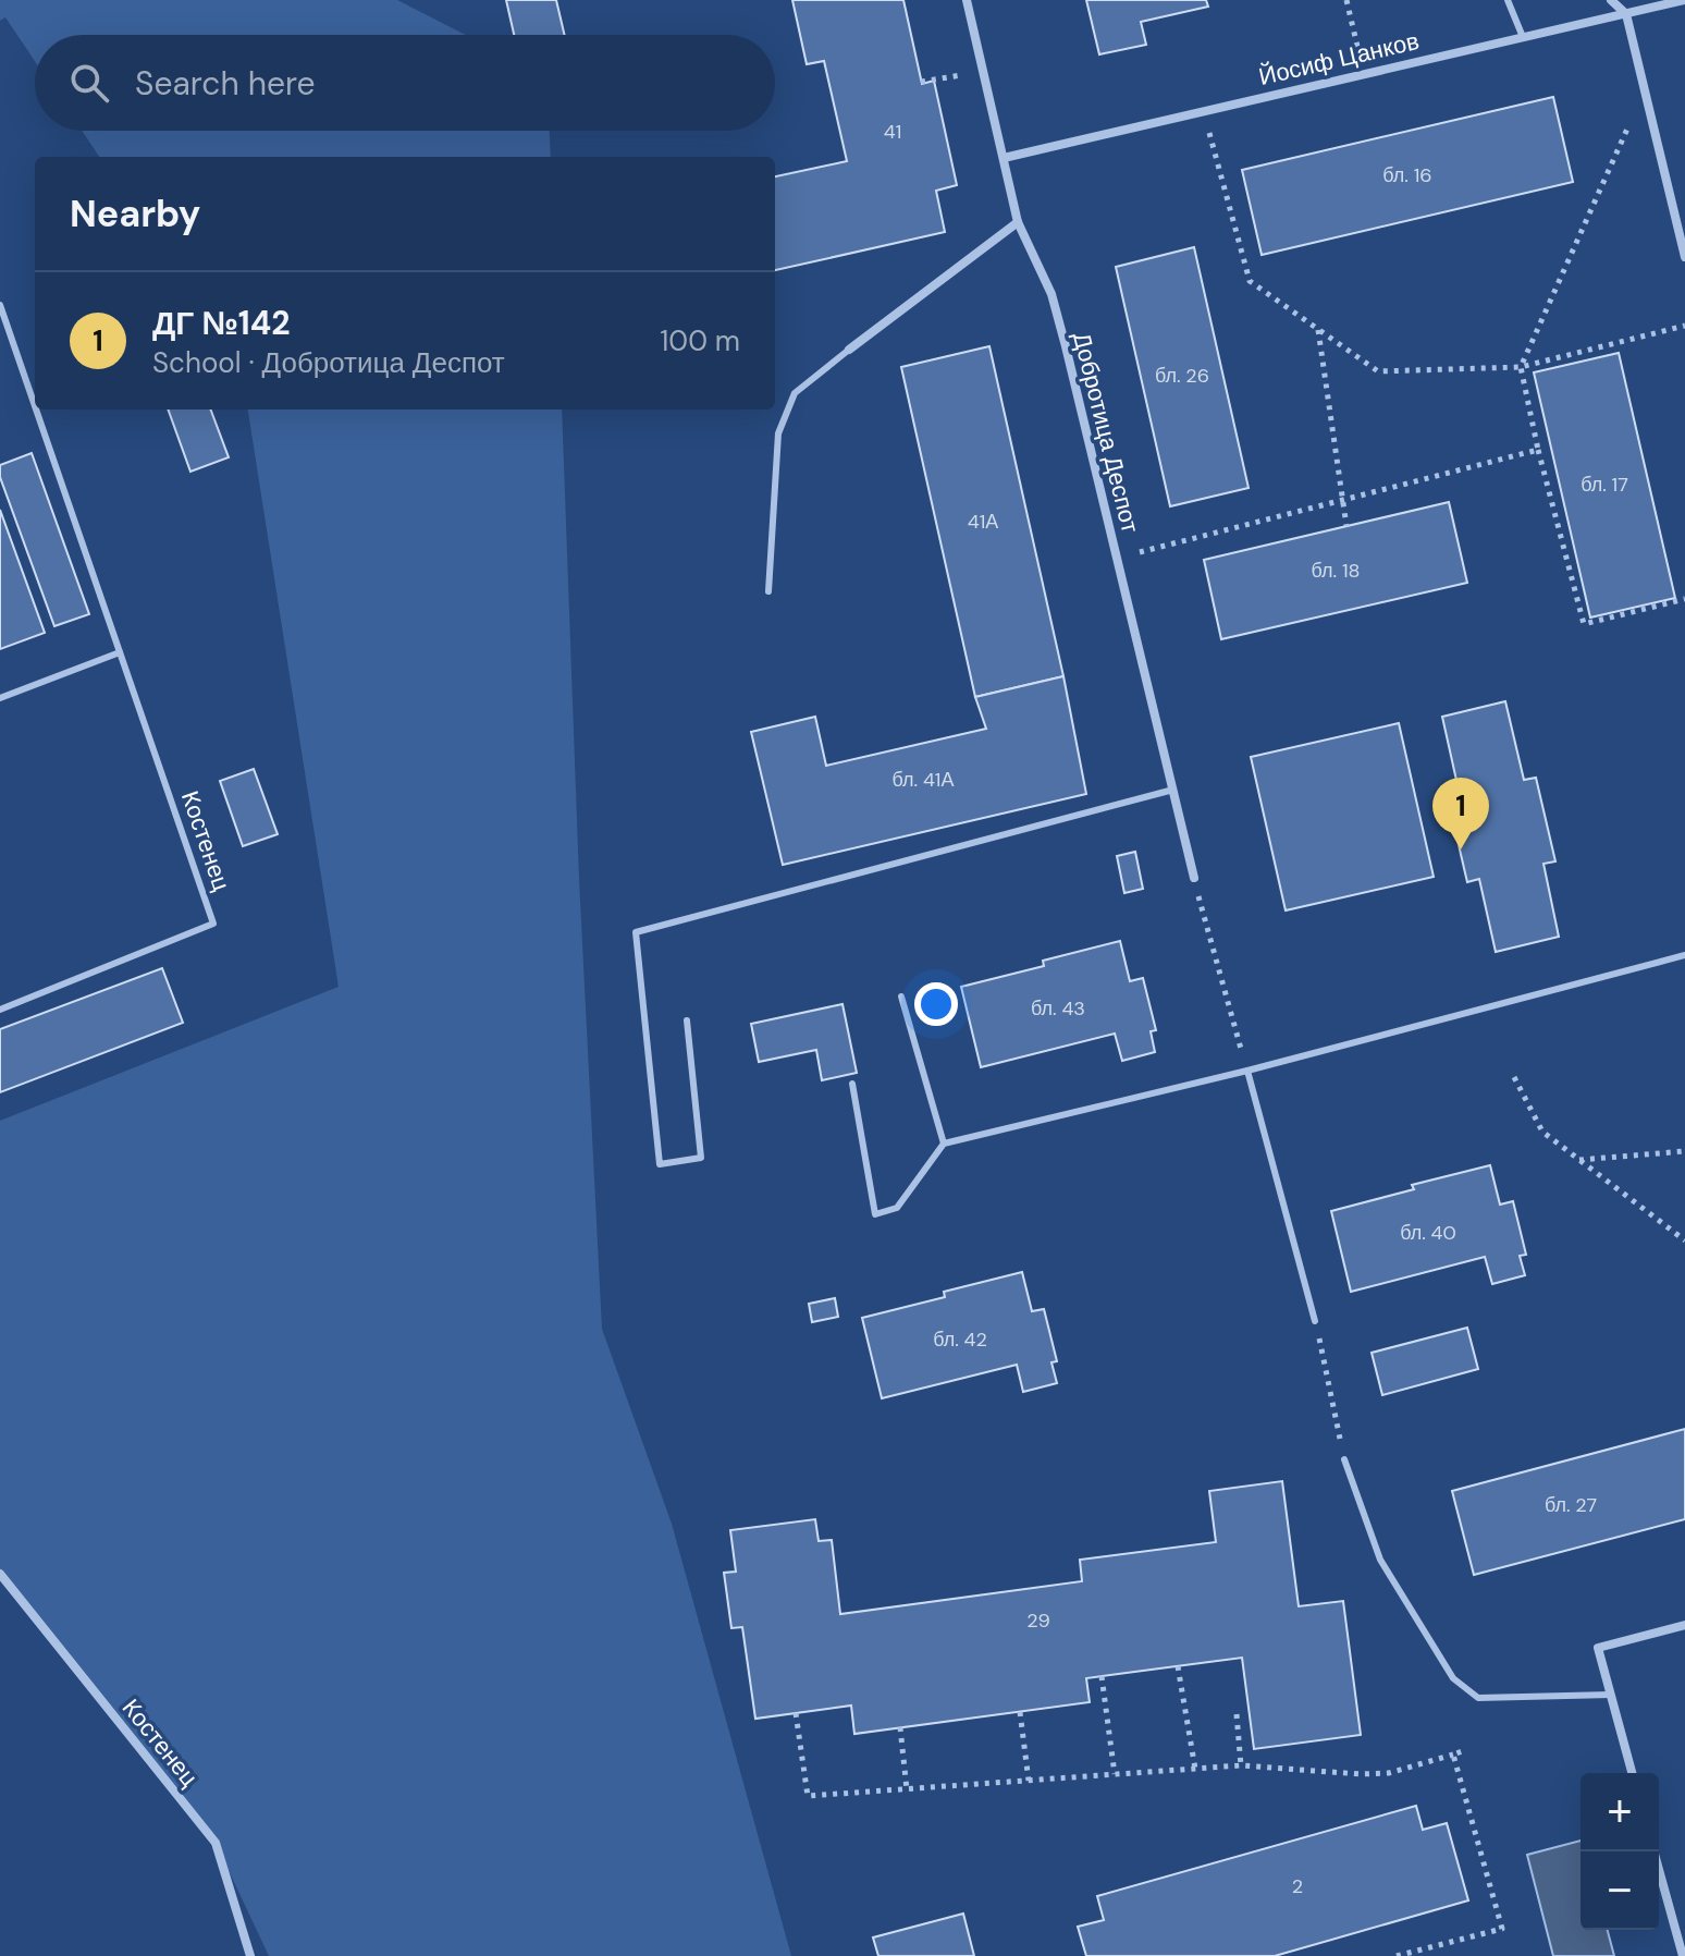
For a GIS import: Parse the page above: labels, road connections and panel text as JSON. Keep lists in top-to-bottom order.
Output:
{
  "streets": {
    "street": ["Йосиф Цанков", "Добротица Деспот", "Костенец"]
  },
  "crossings": [
    ["Йосиф Цанков", "Добротица Деспот"]
  ],
  "house_numbers": [
    "41",
    "бл. 16",
    "бл. 26",
    "бл. 17",
    "41А",
    "бл. 18",
    "бл. 41А",
    "бл. 43",
    "бл. 40",
    "бл. 42",
    "бл. 27",
    "29",
    "2"
  ],
  "page": {
    "search": "Search here",
    "heading": "Nearby",
    "list": [
      {
        "mark": "1",
        "name": "ДГ №142",
        "note": "School · Добротица Деспот",
        "value": "100 m"
      }
    ],
    "pins": "1",
    "map_buttons": ["+", "−"]
  }
}
